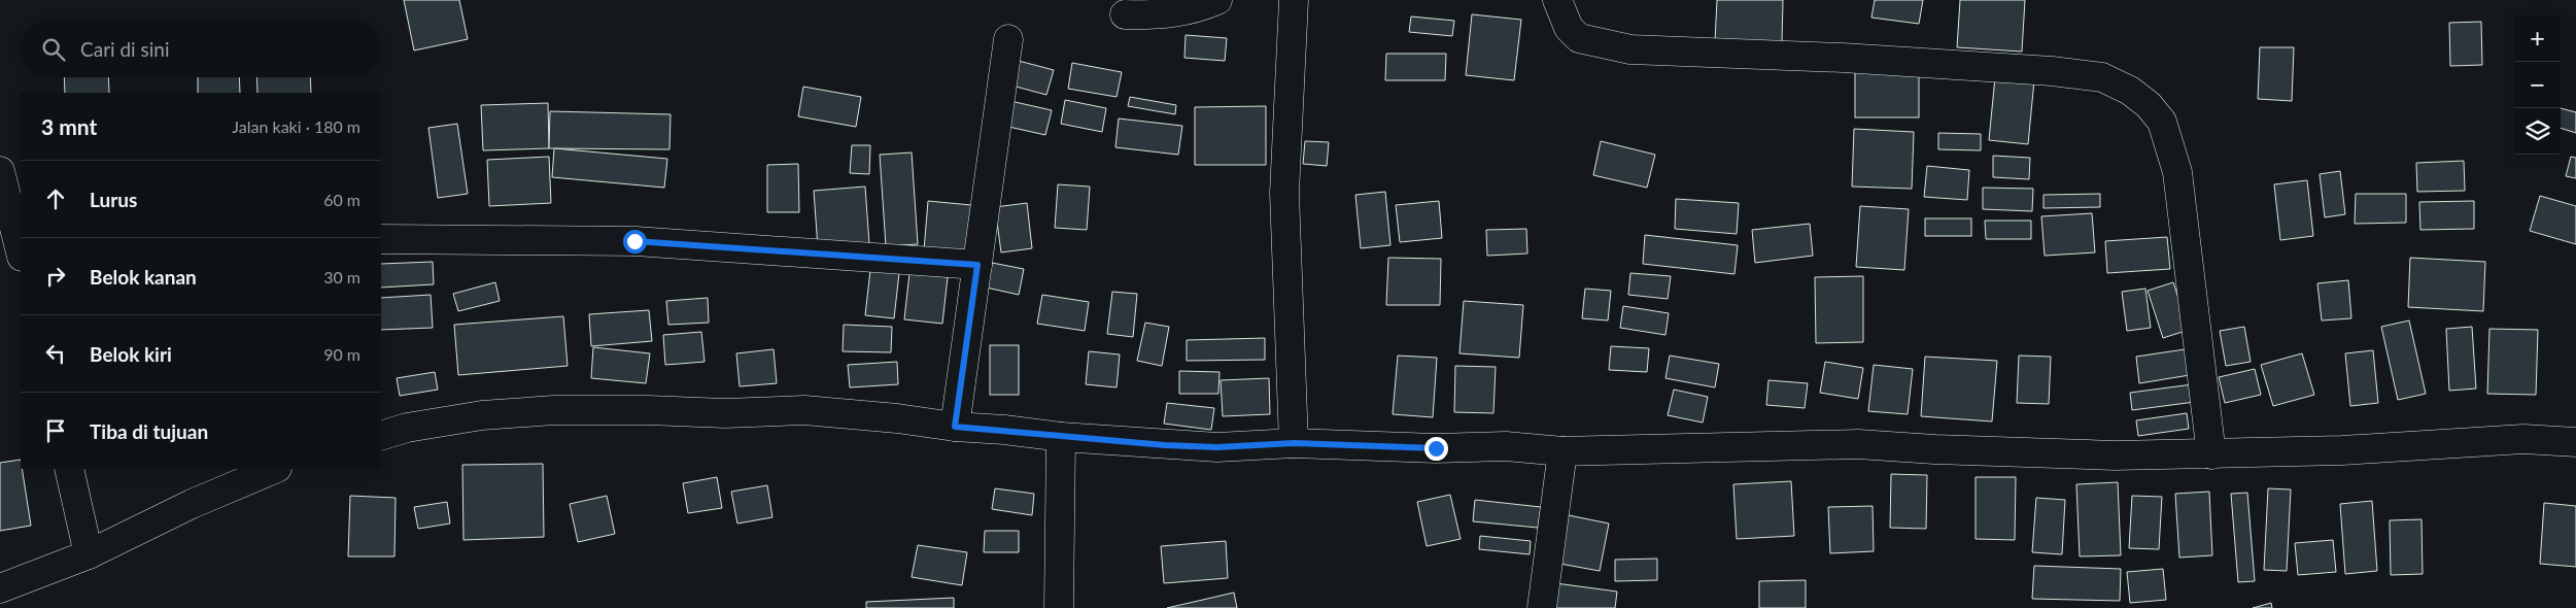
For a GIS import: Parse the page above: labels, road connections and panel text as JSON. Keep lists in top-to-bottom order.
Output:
{
  "page": {
    "map_buttons": ["+", "−"],
    "search": "Cari di sini",
    "heading": ["3 mnt", "Jalan kaki · 180 m"],
    "list": [
      ["Lurus", "60 m"],
      ["Belok kanan", "30 m"],
      ["Belok kiri", "90 m"],
      "Tiba di tujuan"
    ]
  }
}
